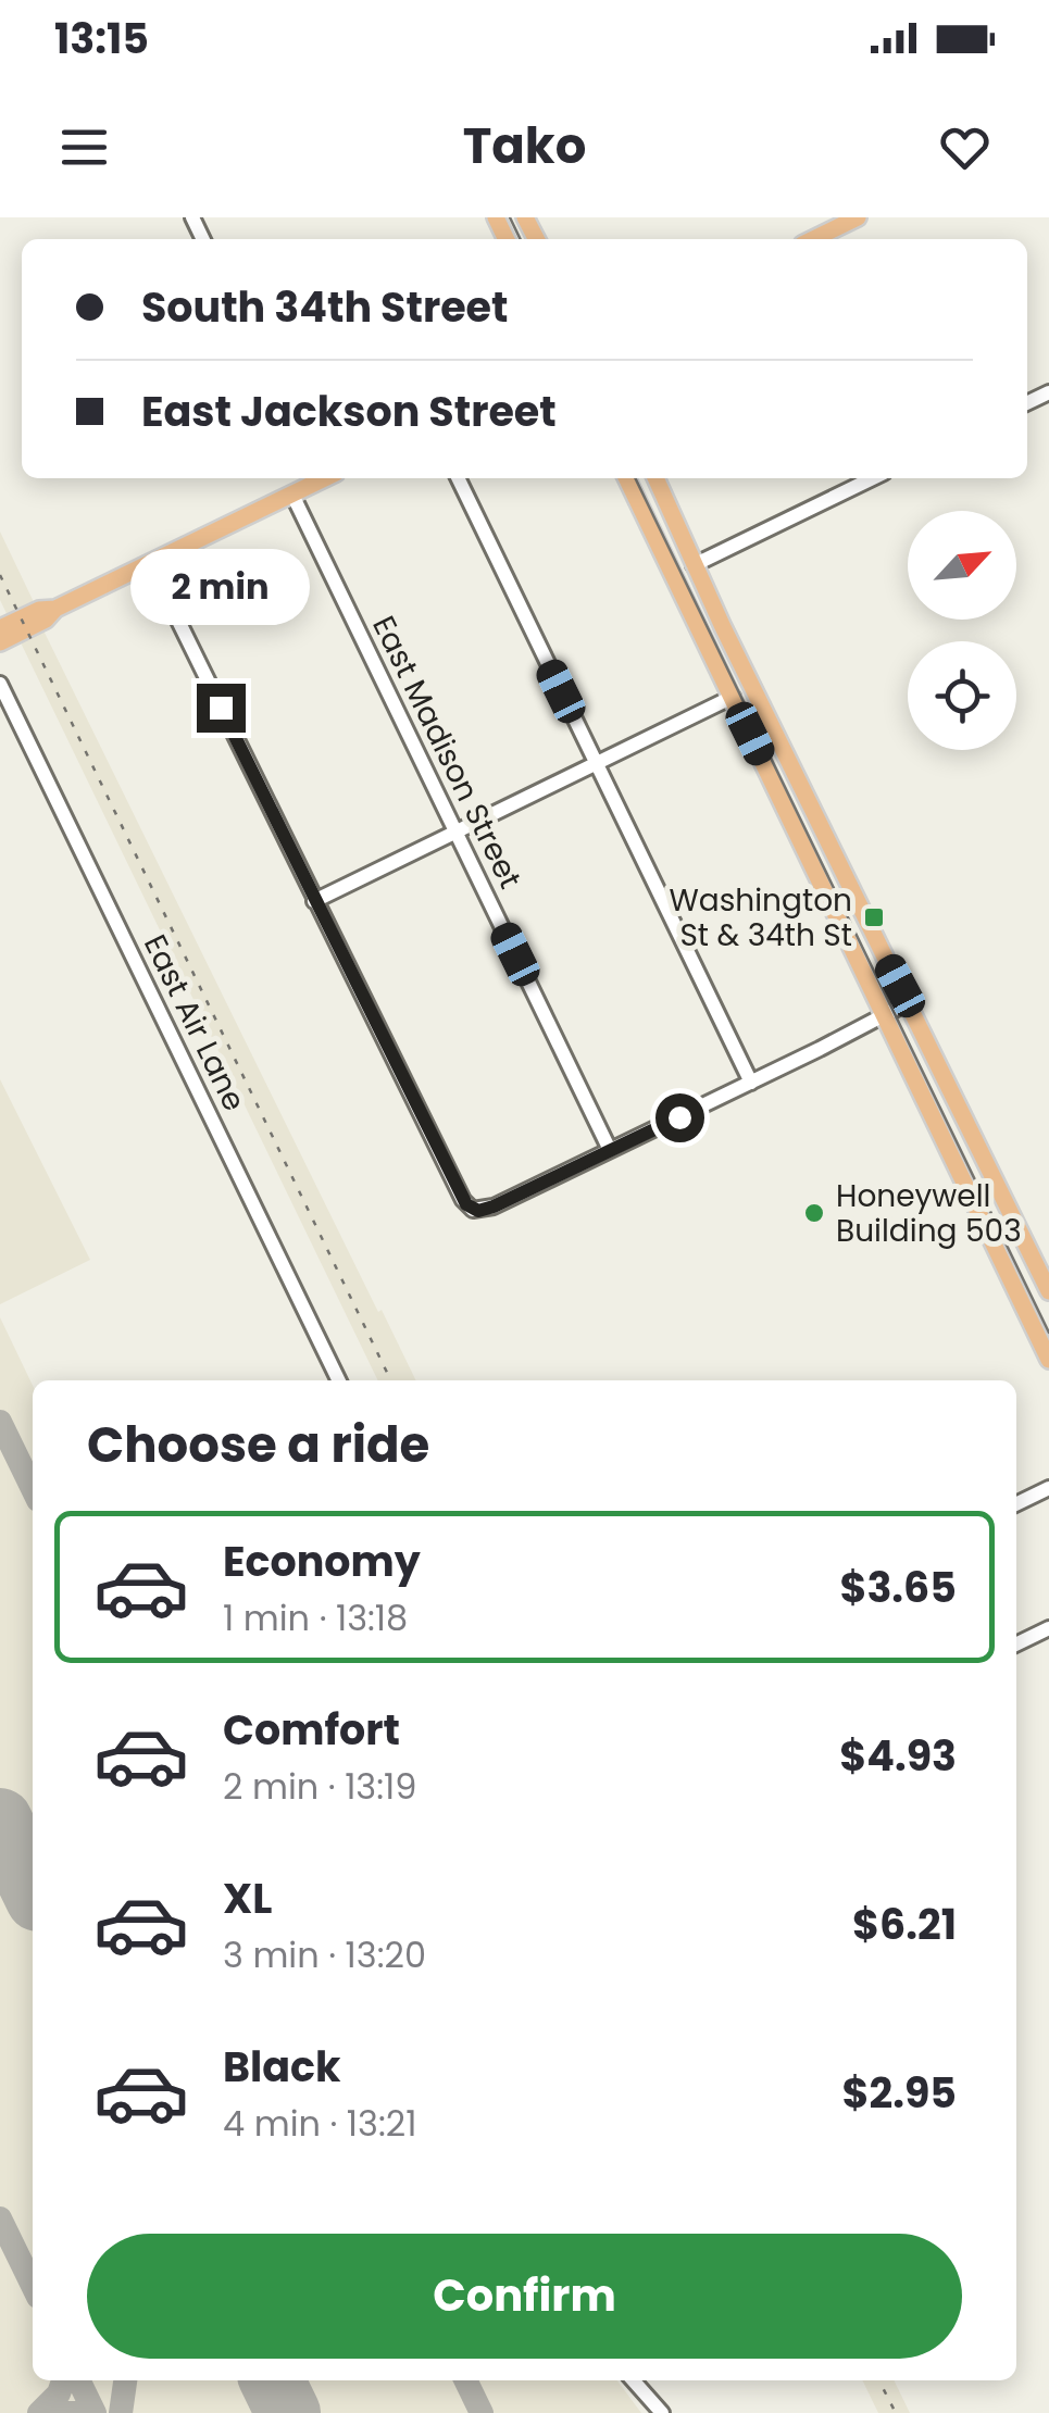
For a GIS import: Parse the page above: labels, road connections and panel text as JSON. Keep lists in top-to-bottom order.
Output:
{
  "streets": {
    "street": ["East Madison Street", "East Air Lane"]
  },
  "places": {
    "transit": ["Washington St & 34th St"],
    "other": ["Honeywell Building 503"]
  },
  "north": "top right",
  "page": {
    "status": "13:15",
    "header": "Tako",
    "banner": ["South 34th Street", "East Jackson Street"],
    "bubble": "2 min",
    "heading": "Choose a ride",
    "list": [
      {
        "name": "Economy",
        "note": "1 min · 13:18",
        "value": "$3.65"
      },
      {
        "name": "Comfort",
        "note": "2 min · 13:19",
        "value": "$4.93"
      },
      {
        "name": "XL",
        "note": "3 min · 13:20",
        "value": "$6.21"
      },
      {
        "name": "Black",
        "note": "4 min · 13:21",
        "value": "$2.95"
      }
    ],
    "buttons": "Confirm"
  }
}
